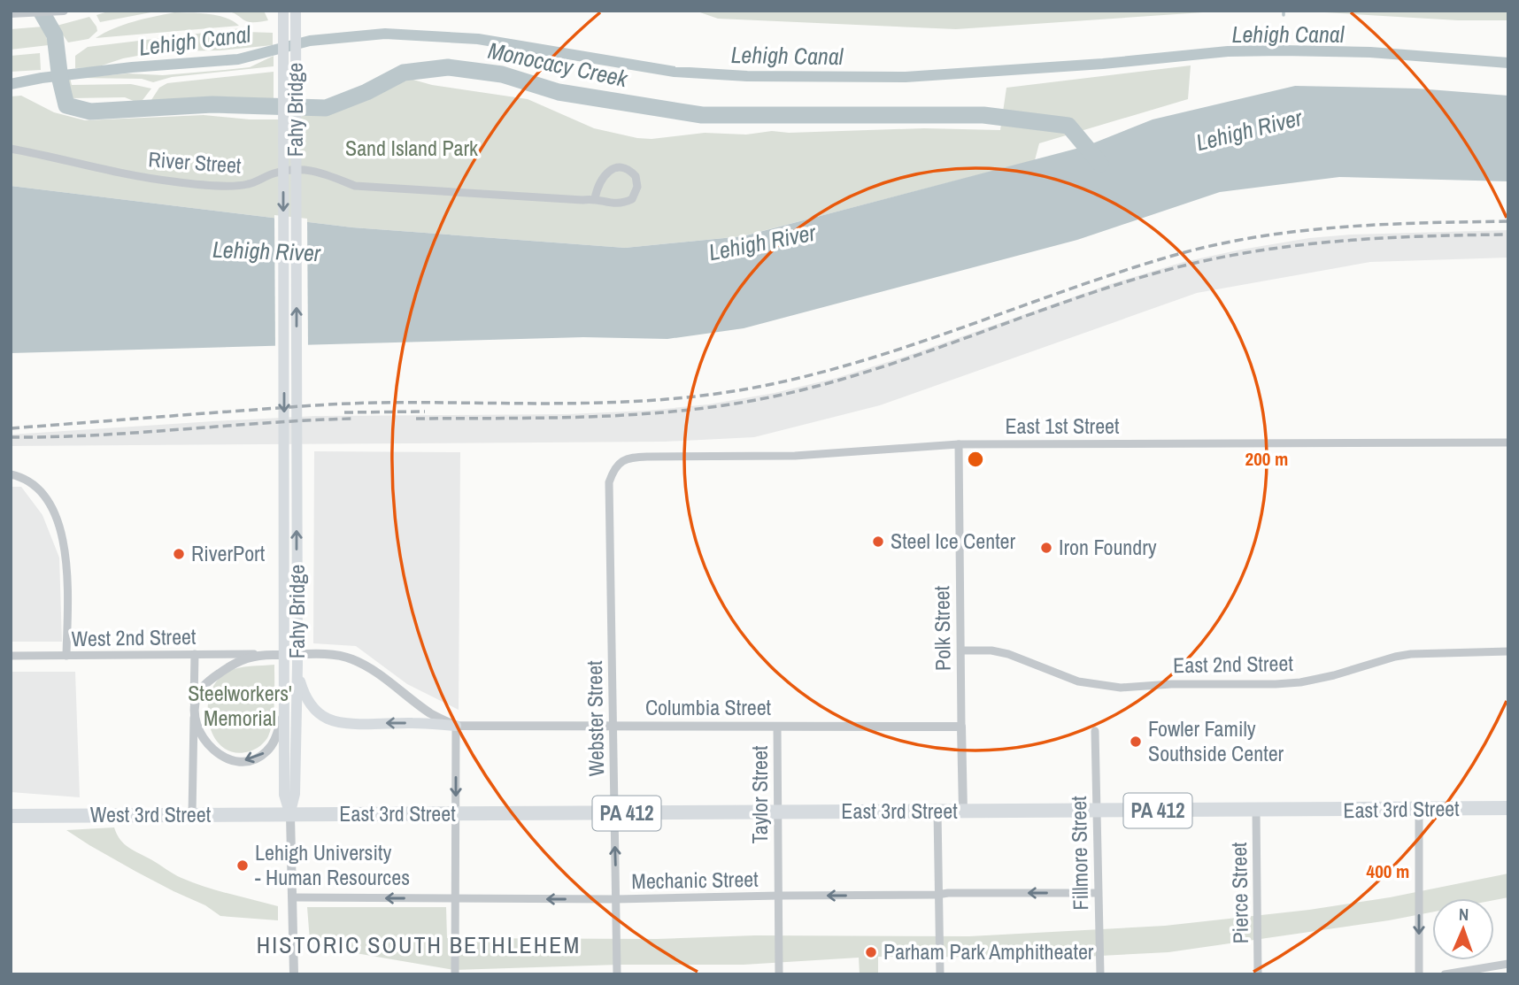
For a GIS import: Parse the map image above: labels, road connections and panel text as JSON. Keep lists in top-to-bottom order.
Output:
{
  "streets": {
    "highway": ["East 3rd Street", "PA 412", "West 3rd Street"],
    "main road": ["Fahy Bridge"],
    "street": [
      "River Street",
      "East 1st Street",
      "Polk Street",
      "West 2nd Street",
      "East 2nd Street",
      "Columbia Street",
      "Webster Street",
      "Taylor Street",
      "Fillmore Street",
      "Mechanic Street",
      "Pierce Street"
    ]
  },
  "crossings": [
    ["Fahy Bridge", "East 3rd Street"],
    ["Fahy Bridge", "West 3rd Street"],
    ["East 1st Street", "Polk Street"],
    ["East 1st Street", "Webster Street"],
    ["Polk Street", "East 2nd Street"],
    ["Polk Street", "Columbia Street"],
    ["Polk Street", "East 3rd Street"],
    ["Columbia Street", "Webster Street"],
    ["Columbia Street", "Taylor Street"],
    ["Webster Street", "East 3rd Street"],
    ["Webster Street", "Mechanic Street"],
    ["Taylor Street", "East 3rd Street"],
    ["Taylor Street", "Mechanic Street"],
    ["East 3rd Street", "West 3rd Street"],
    ["East 3rd Street", "Fillmore Street"],
    ["East 3rd Street", "Pierce Street"],
    ["Fillmore Street", "Mechanic Street"]
  ],
  "one_way": ["Mechanic Street"],
  "districts": ["HISTORIC SOUTH BETHLEHEM"],
  "water": ["Lehigh Canal", "Monocacy Creek", "Lehigh River"],
  "parks": ["Sand Island Park", "Steelworkers' Memorial"],
  "places": [
    "Steel Ice Center",
    "Iron Foundry",
    "RiverPort",
    "Fowler Family Southside Center",
    "Lehigh University - Human Resources",
    "Parham Park Amphitheater"
  ],
  "north": "top",
  "rings": ["200 m", "400 m"]
}
